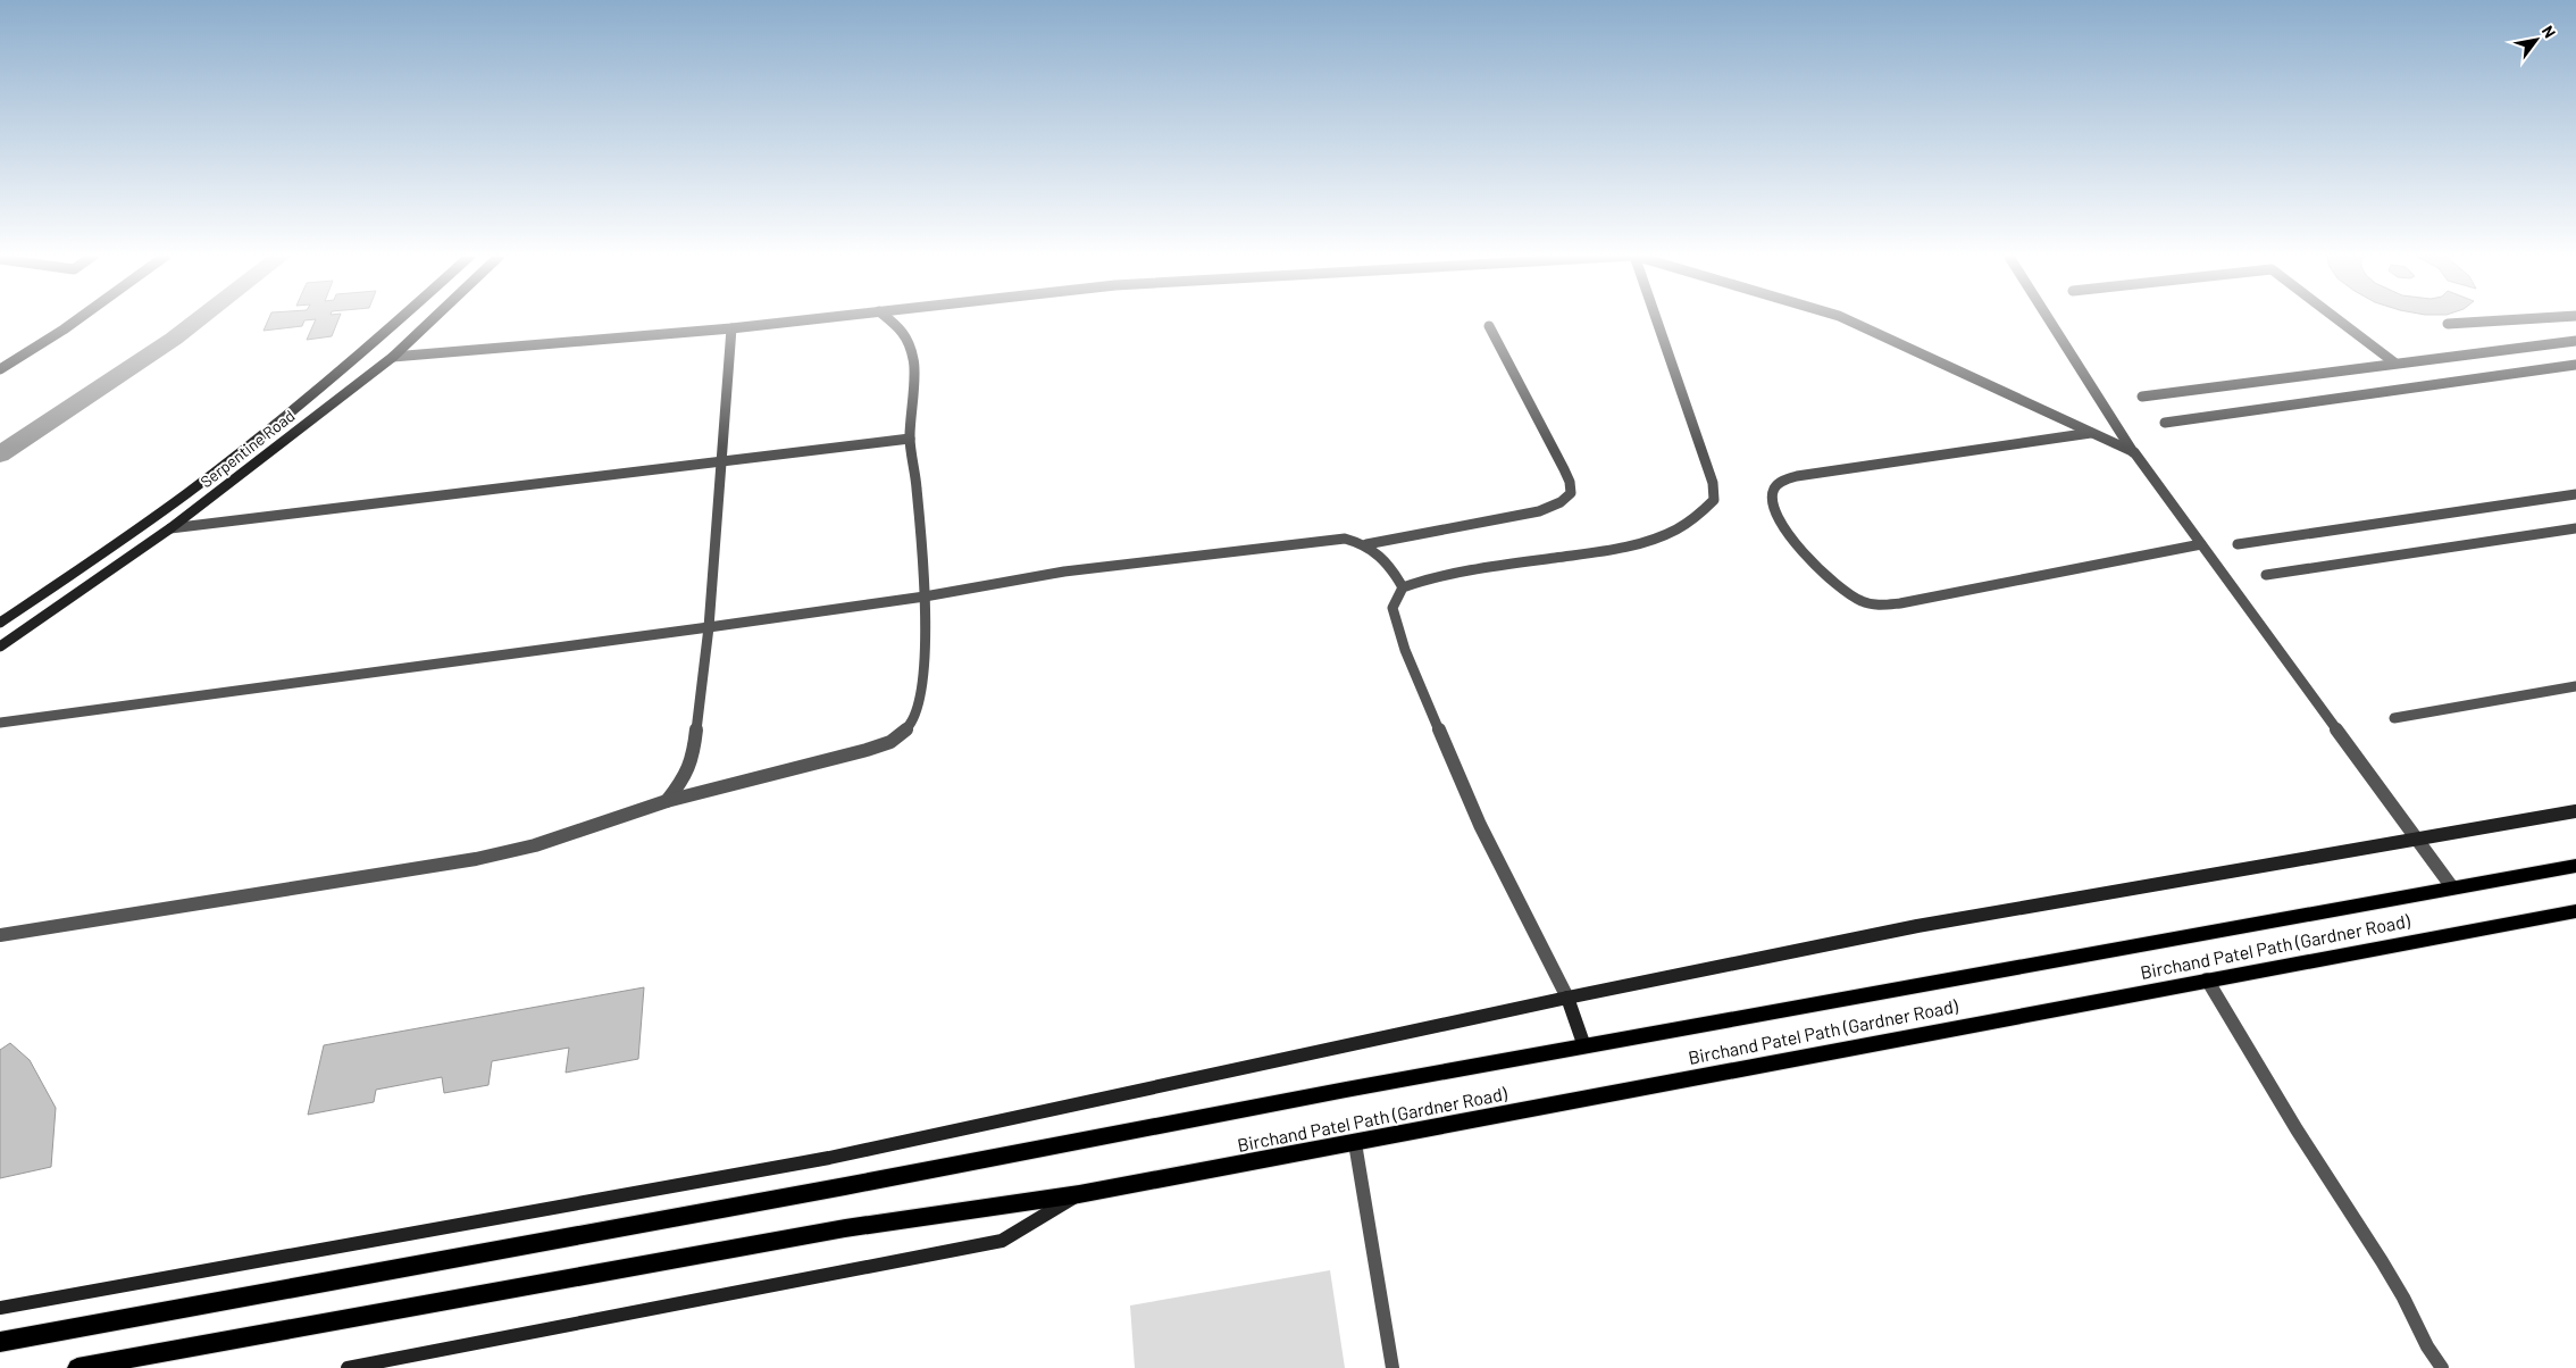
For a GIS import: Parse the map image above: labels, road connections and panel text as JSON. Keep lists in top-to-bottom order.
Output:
{
  "streets": {
    "main road": ["Birchand Patel Path (Gardner Road)"],
    "street": ["Serpentine Road"]
  },
  "north": "top right"
}
